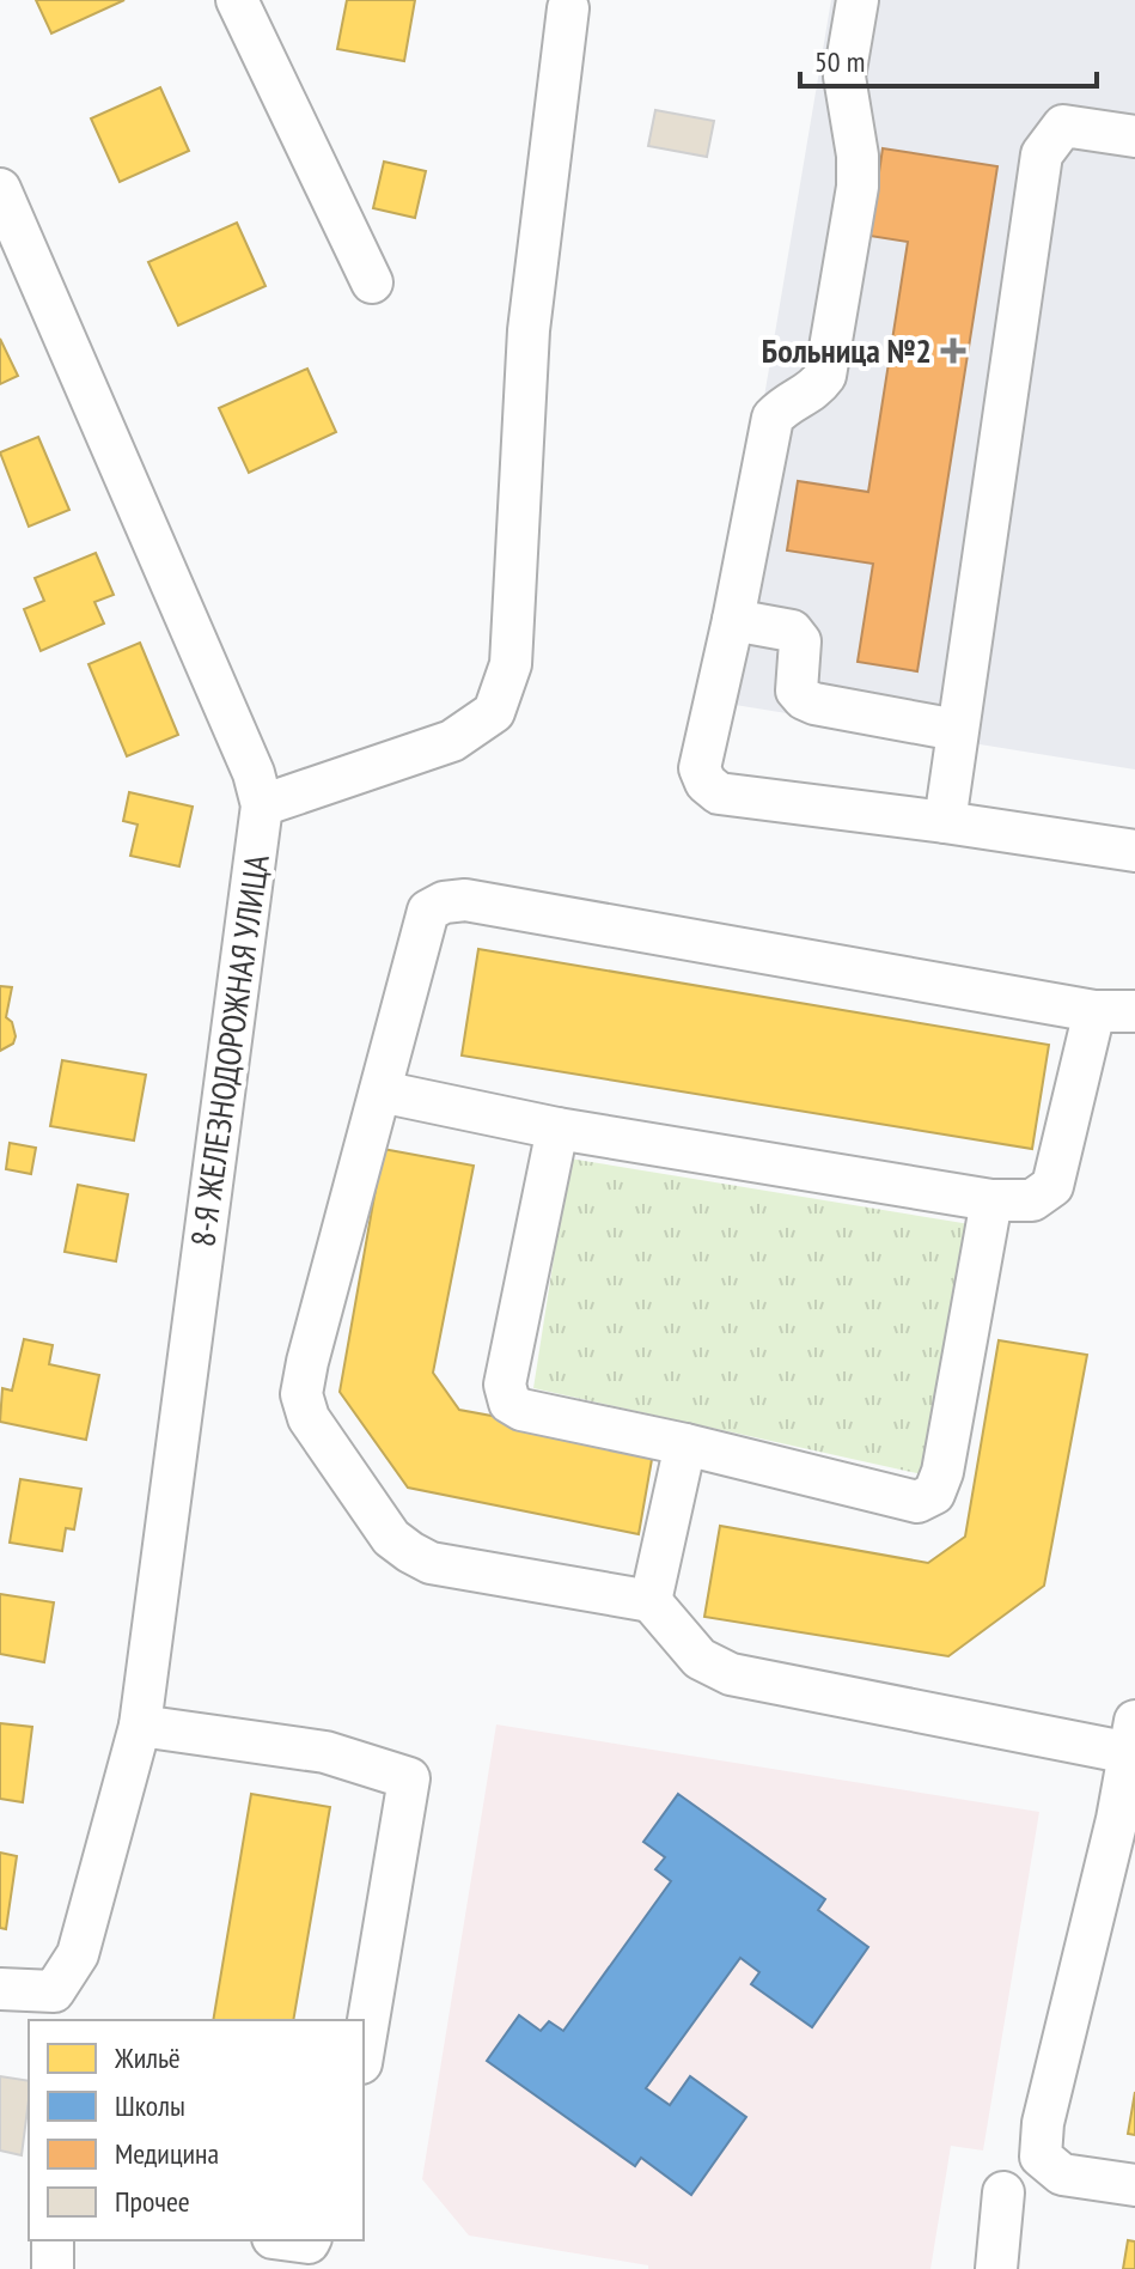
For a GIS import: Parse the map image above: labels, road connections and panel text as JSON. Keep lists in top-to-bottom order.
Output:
{
  "streets": {
    "street": ["8-Я ЖЕЛЕЗНОДОРОЖНАЯ УЛИЦА"]
  },
  "places": {
    "health": ["Больница №2"]
  },
  "legend": [
    "Жильё",
    "Школы",
    "Медицина",
    "Прочее"
  ],
  "scale_bar": "50 m"
}
